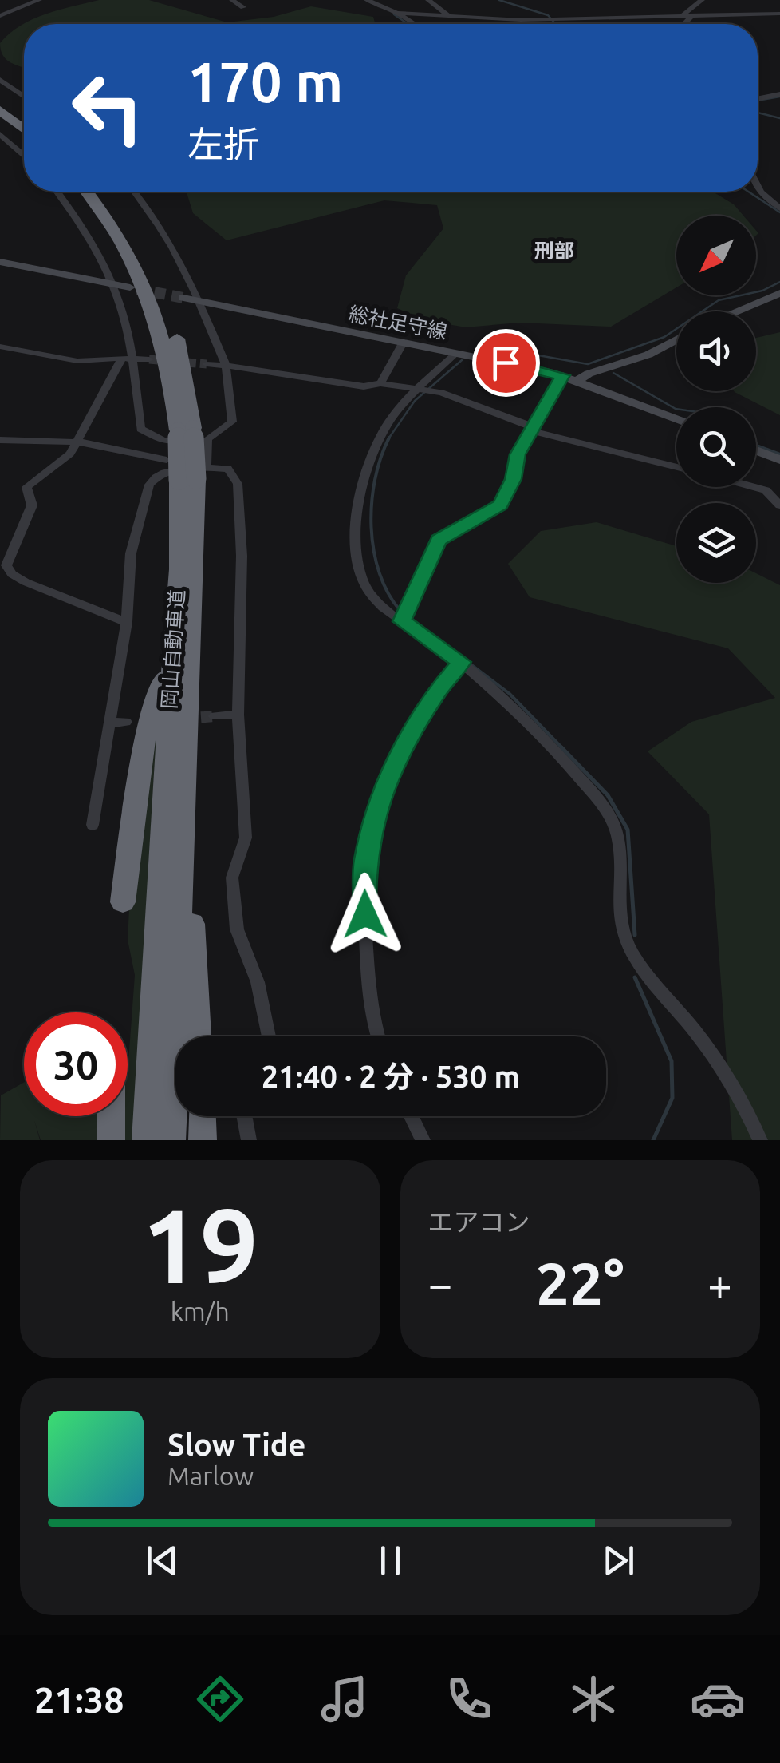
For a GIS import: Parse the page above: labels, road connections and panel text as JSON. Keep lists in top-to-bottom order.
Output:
{
  "streets": {
    "highway": ["岡山自動車道"],
    "main road": ["総社足守線"]
  },
  "districts": ["刑部"],
  "north": "bottom left",
  "page": {
    "turn": ["170 m", "左折"],
    "limit": "30",
    "trip": "21:40 · 2 分 · 530 m",
    "tile": [
      ["19", "km/h"],
      "エアコン"
    ],
    "heat": ["−", "22°", "+"],
    "song": ["Slow Tide", "Marlow"],
    "tabs": "21:38"
  }
}
